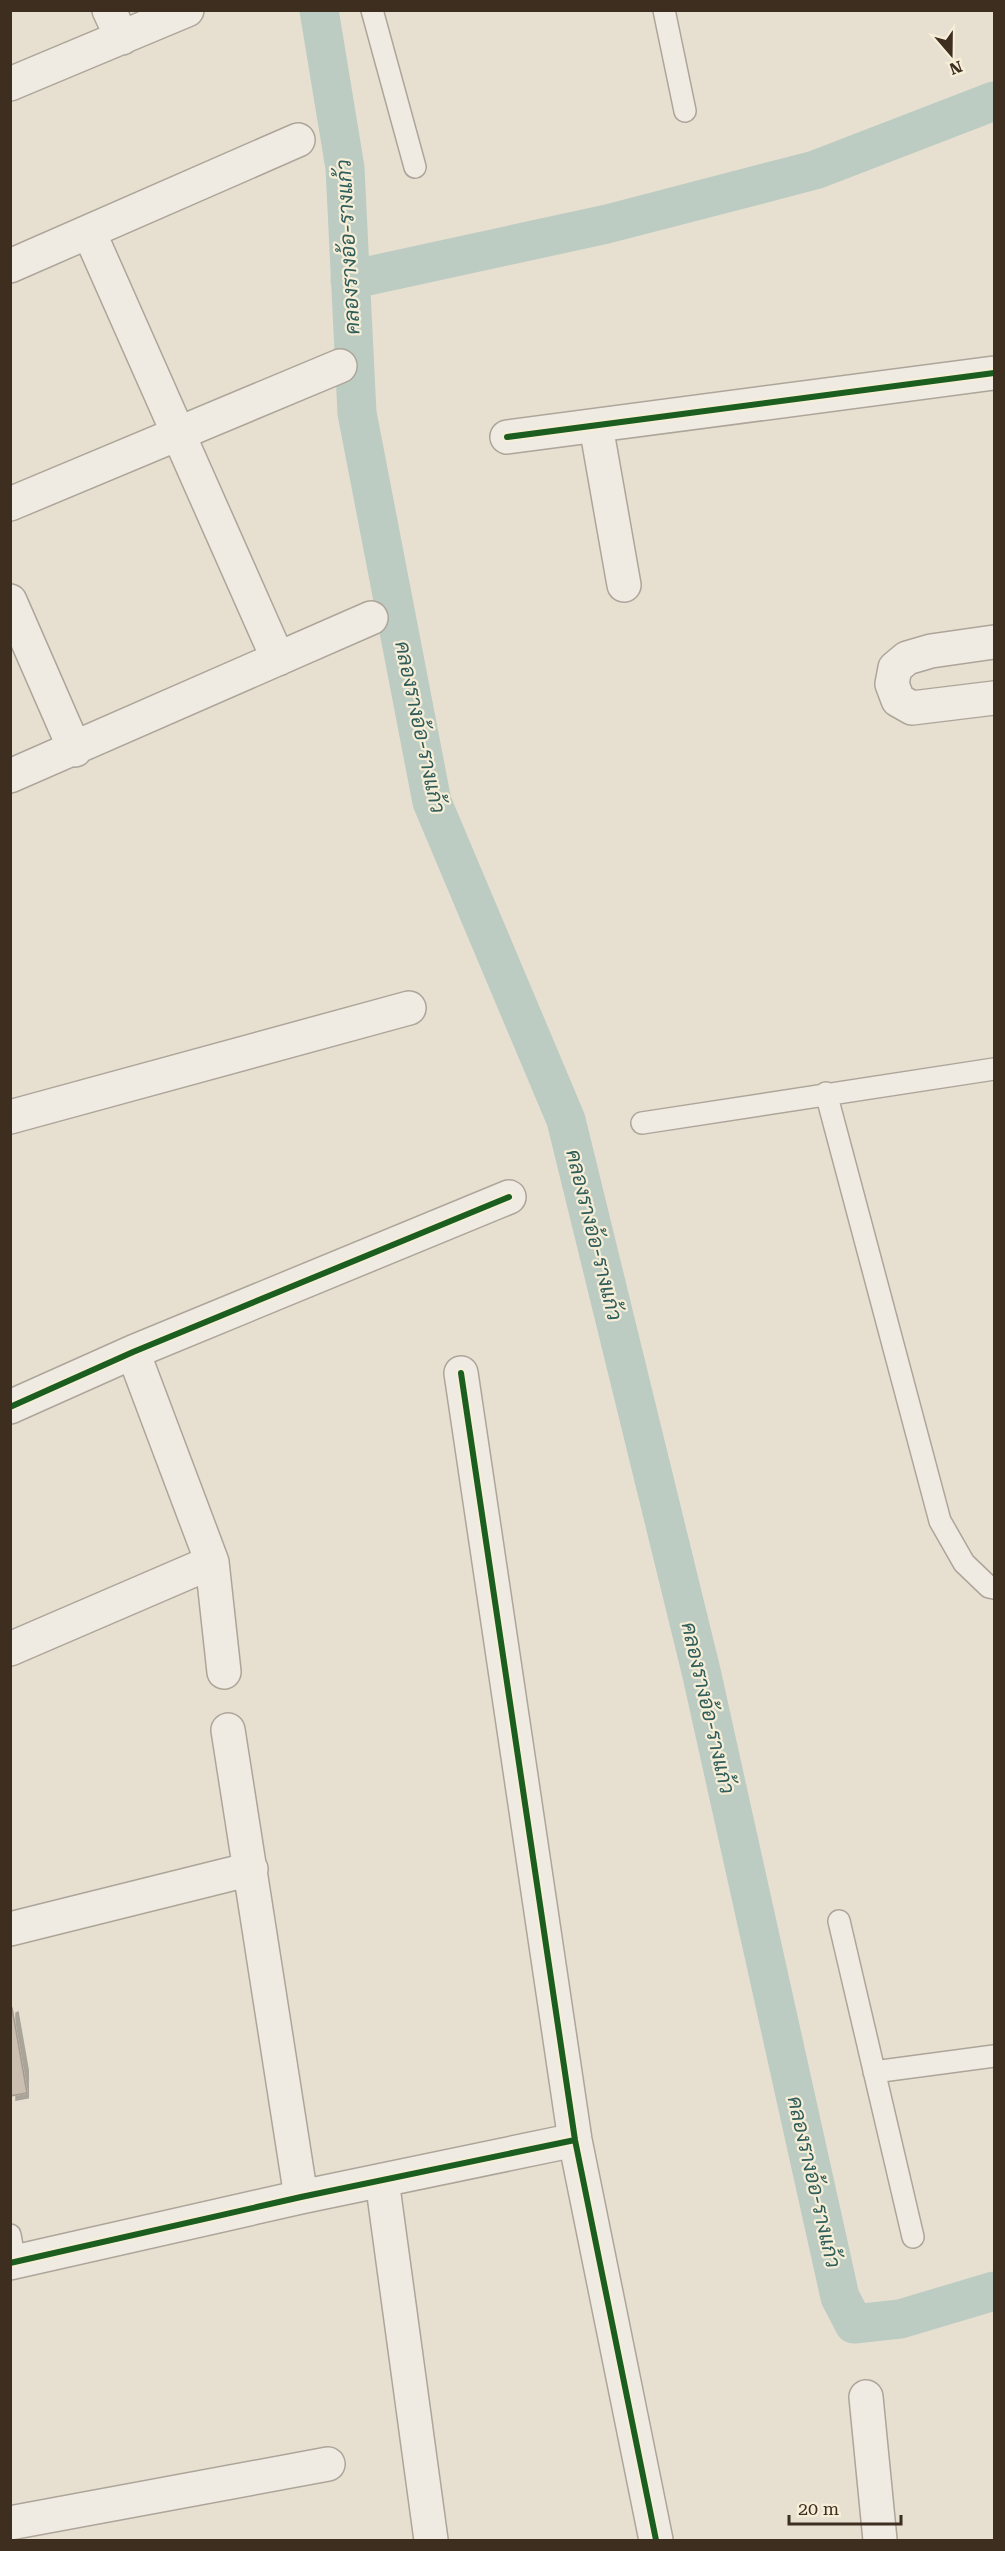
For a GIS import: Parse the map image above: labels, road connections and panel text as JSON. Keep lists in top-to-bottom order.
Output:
{
  "water": ["คลองรางอ้อ-รางแก้ว"],
  "scale_bar": "20 m",
  "north": "bottom"
}
